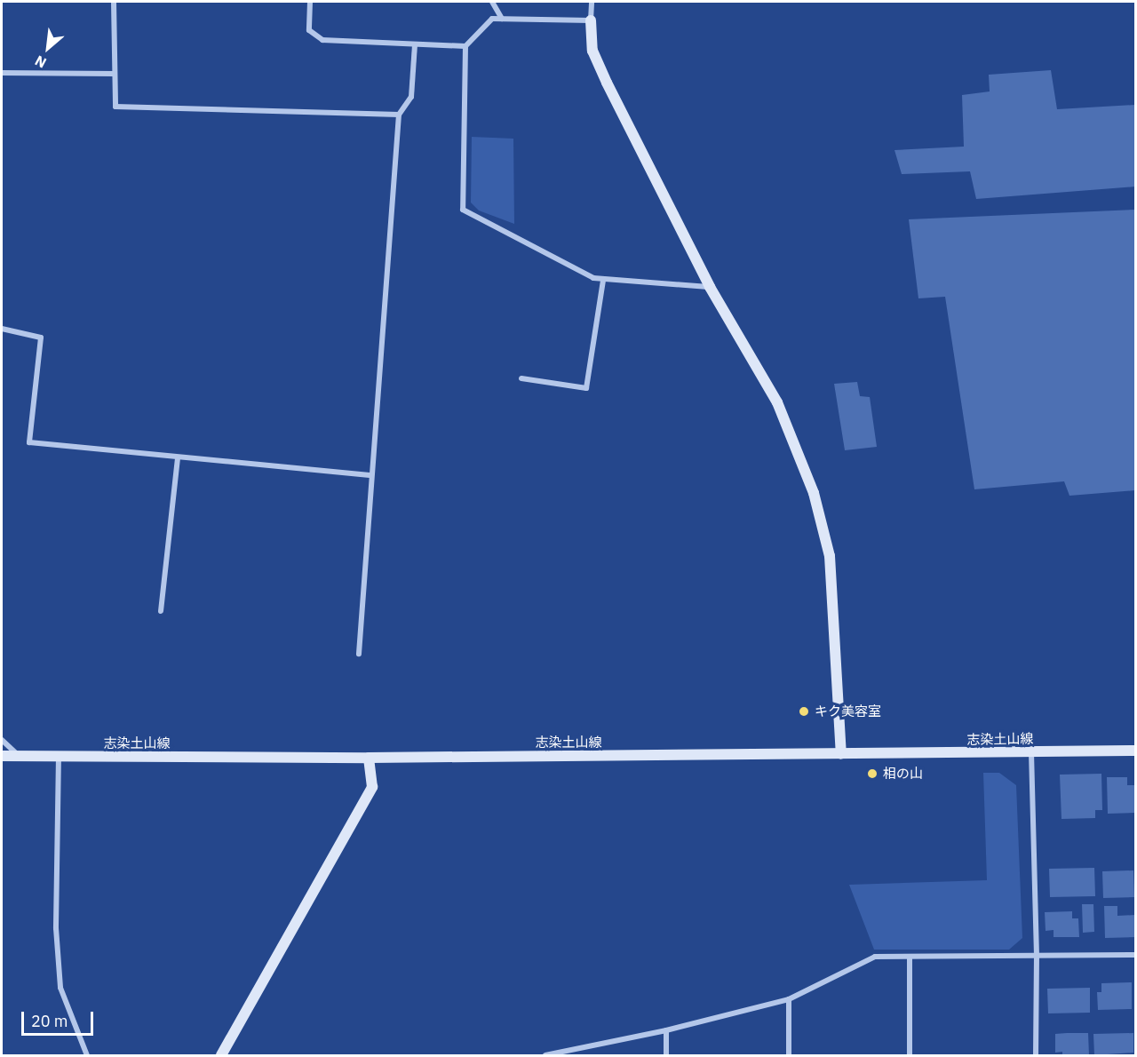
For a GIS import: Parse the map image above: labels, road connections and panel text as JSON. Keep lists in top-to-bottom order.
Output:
{
  "streets": {
    "main road": ["志染土山線"]
  },
  "places": ["キク美容室", "相の山"],
  "scale_bar": "20 m",
  "north": "bottom left"
}
